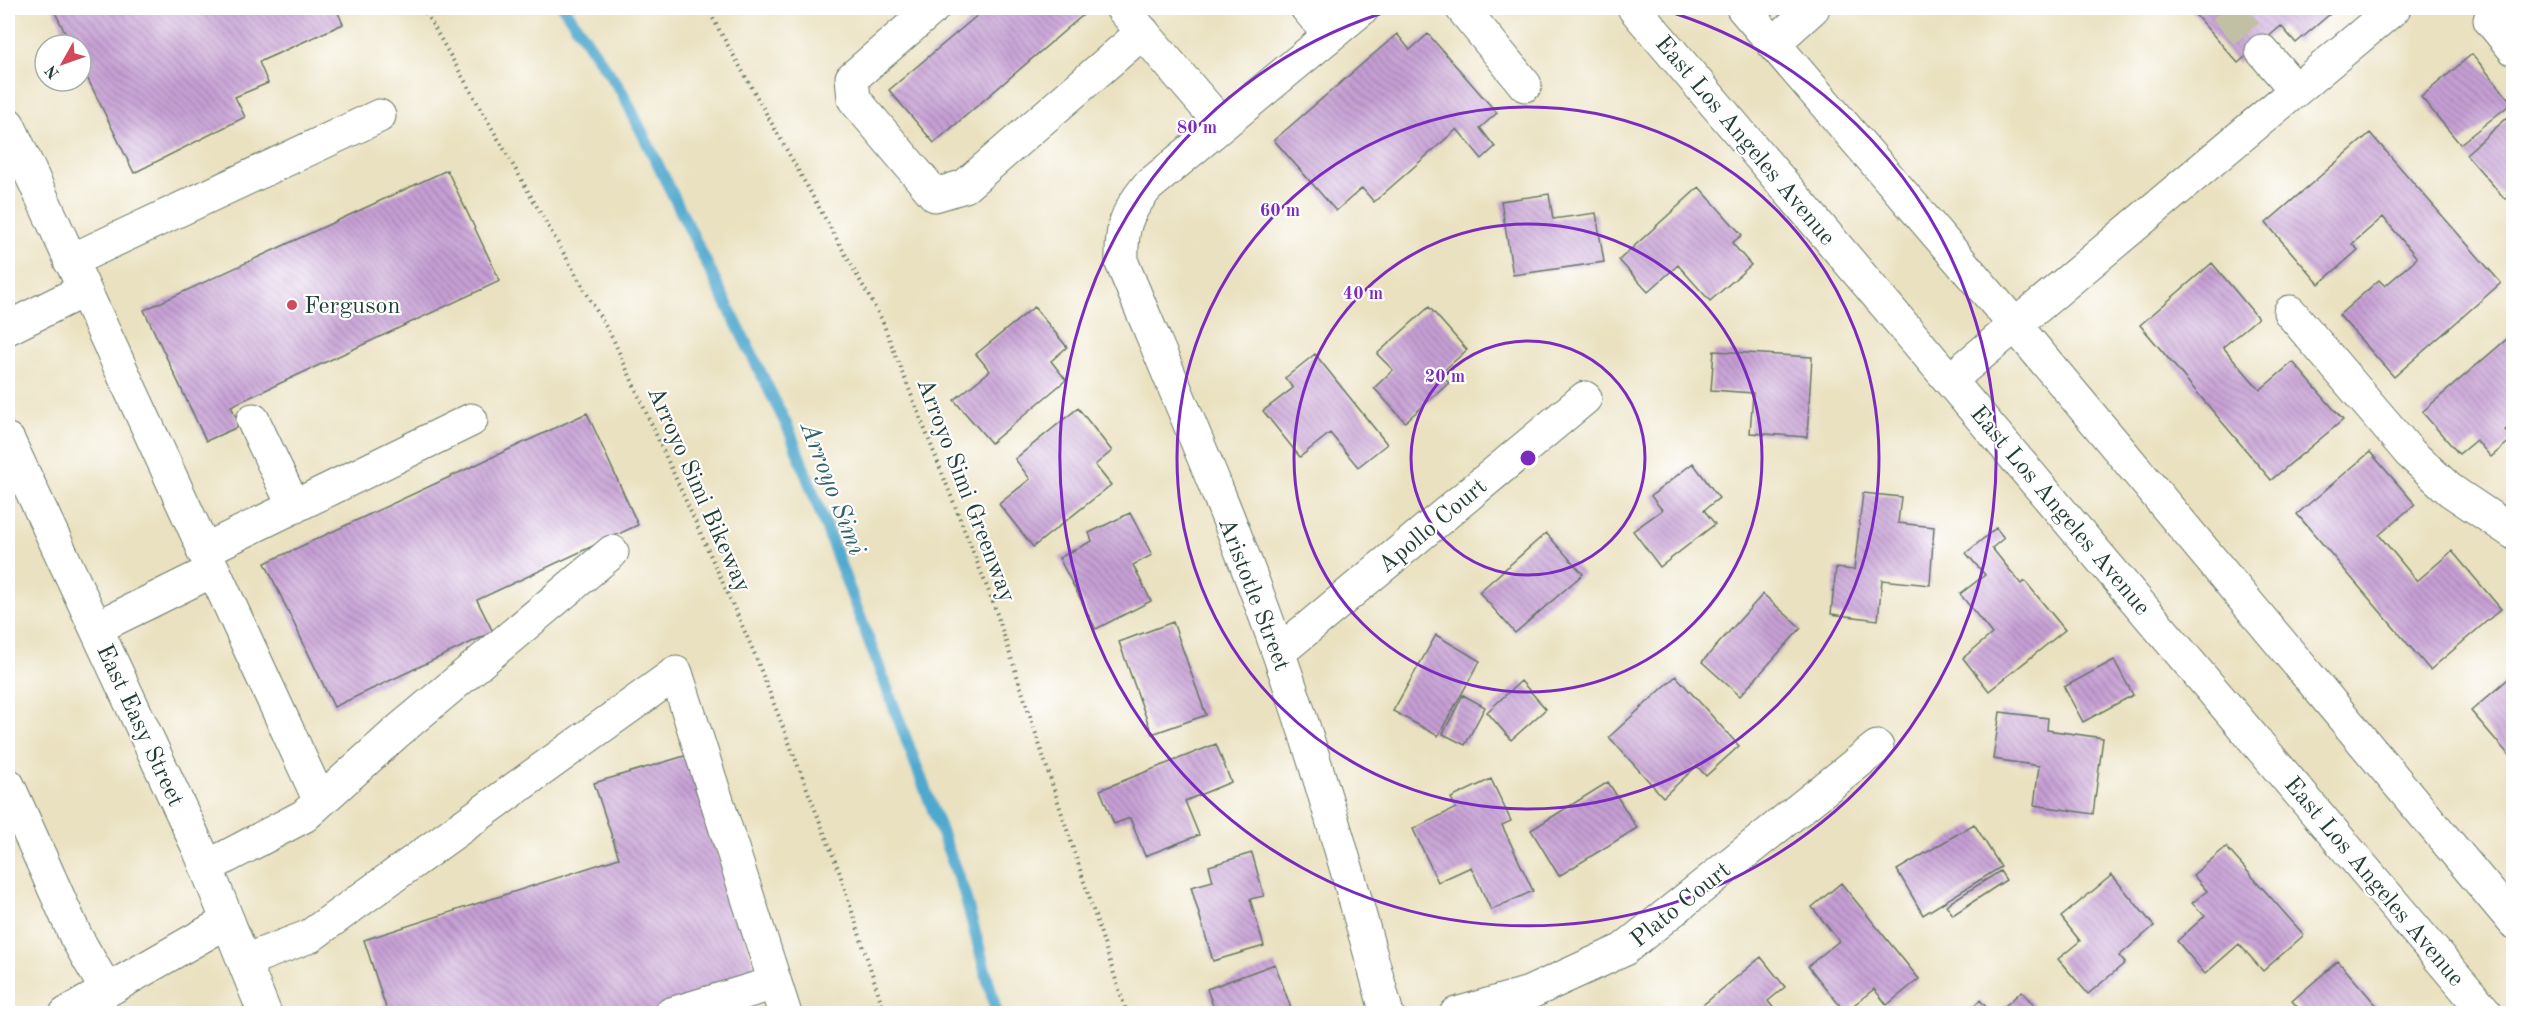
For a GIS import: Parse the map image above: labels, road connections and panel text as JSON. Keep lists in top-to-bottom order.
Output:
{
  "streets": {
    "street": [
      "East Los Angeles Avenue",
      "Apollo Court",
      "Aristotle Street",
      "East Easy Street",
      "Plato Court"
    ],
    "path": ["Arroyo Simi Bikeway", "Arroyo Simi Greenway"]
  },
  "crossings": [
    ["Apollo Court", "Aristotle Street"]
  ],
  "water": ["Arroyo Simi"],
  "places": ["Ferguson"],
  "north": "bottom left",
  "rings": [
    "80 m",
    "60 m",
    "40 m",
    "20 m"
  ]
}
